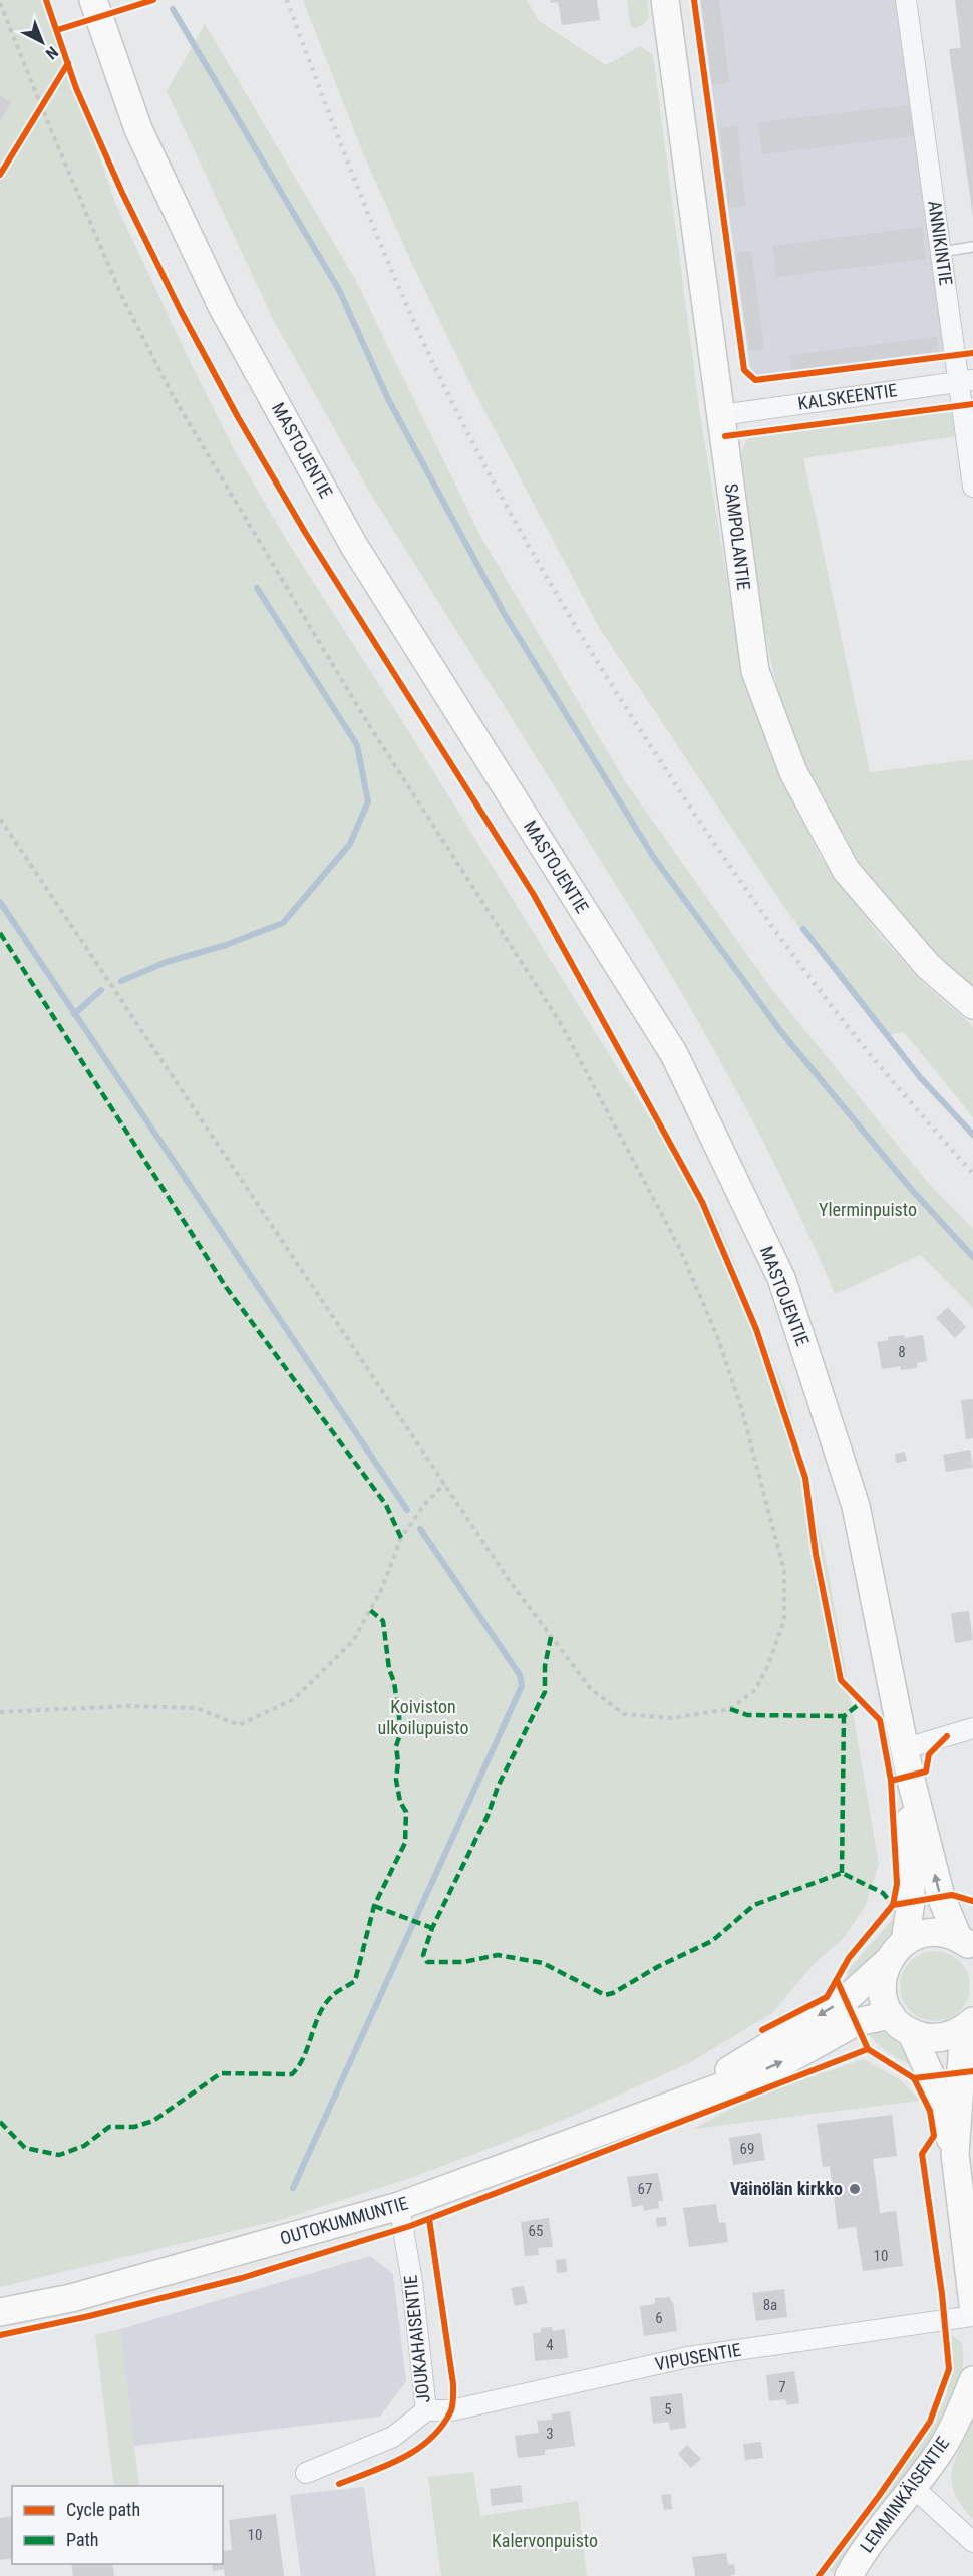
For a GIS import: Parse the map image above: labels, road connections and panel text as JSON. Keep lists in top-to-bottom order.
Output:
{
  "streets": {
    "street": [
      "ANNIKINTIE",
      "KALSKEENTIE",
      "MASTOJENTIE",
      "SAMPOLANTIE",
      "OUTOKUMMUNTIE",
      "JOUKAHAISENTIE",
      "VIPUSENTIE",
      "LEMMINKÄISENTIE"
    ]
  },
  "crossings": [
    ["ANNIKINTIE", "KALSKEENTIE"],
    ["KALSKEENTIE", "SAMPOLANTIE"],
    ["MASTOJENTIE", "OUTOKUMMUNTIE"],
    ["OUTOKUMMUNTIE", "JOUKAHAISENTIE"],
    ["JOUKAHAISENTIE", "VIPUSENTIE"]
  ],
  "parks": ["Ylerminpuisto", "Koiviston ulkoilupuisto", "Kalervonpuisto"],
  "places": ["Väinölän kirkko"],
  "house_numbers": [
    "8",
    "69",
    "67",
    "65",
    "10",
    "8a",
    "6",
    "4",
    "7",
    "5",
    "3",
    "10"
  ],
  "legend": ["Cycle path", "Path"],
  "north": "bottom right"
}
